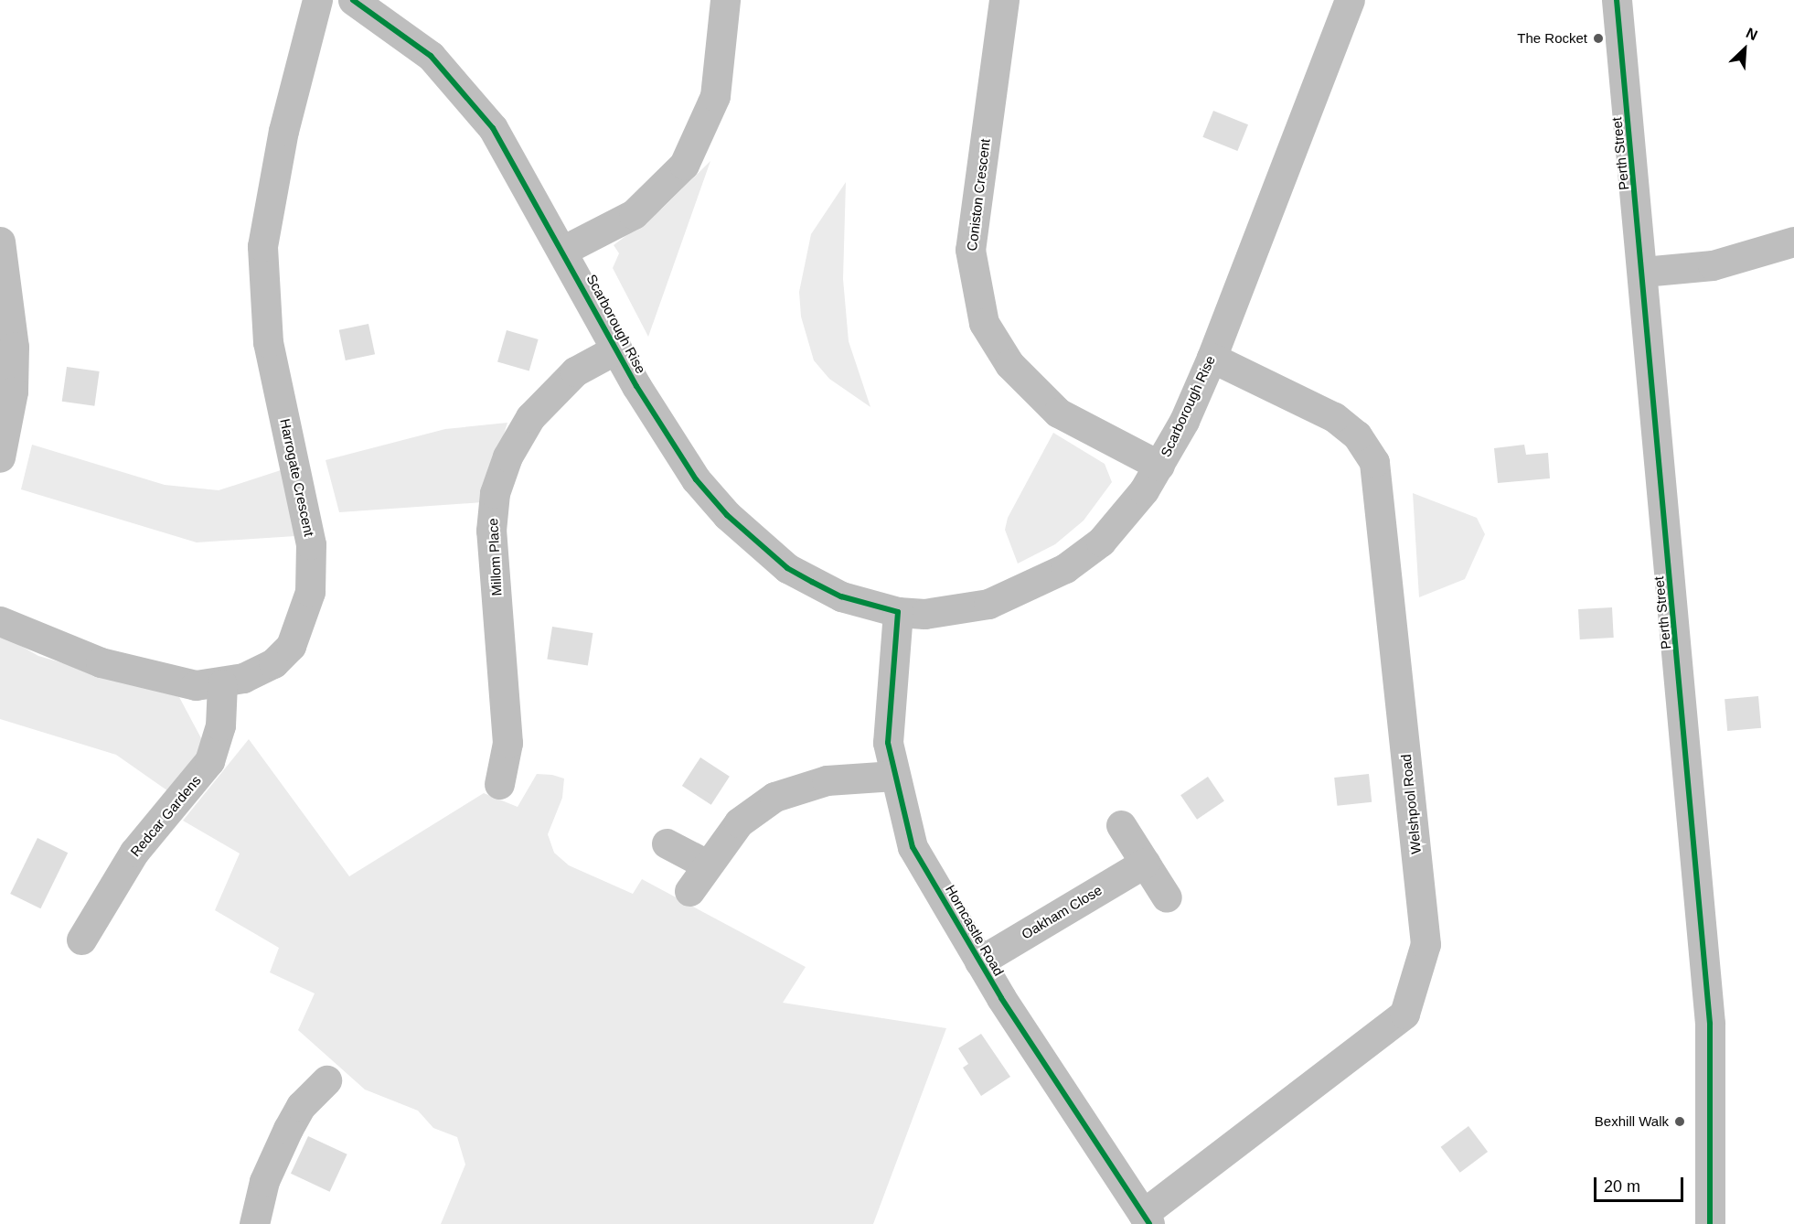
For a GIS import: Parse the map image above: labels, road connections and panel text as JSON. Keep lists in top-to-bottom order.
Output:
{
  "streets": {
    "street": [
      "Perth Street",
      "Coniston Crescent",
      "Scarborough Rise",
      "Harrogate Crescent",
      "Millom Place",
      "Welshpool Road",
      "Redcar Gardens",
      "Oakham Close",
      "Horncastle Road"
    ]
  },
  "crossings": [
    ["Coniston Crescent", "Scarborough Rise"],
    ["Scarborough Rise", "Millom Place"],
    ["Scarborough Rise", "Welshpool Road"],
    ["Scarborough Rise", "Horncastle Road"],
    ["Harrogate Crescent", "Redcar Gardens"],
    ["Welshpool Road", "Horncastle Road"],
    ["Oakham Close", "Horncastle Road"]
  ],
  "places": ["The Rocket", "Bexhill Walk"],
  "scale_bar": "20 m",
  "north": "top right"
}
